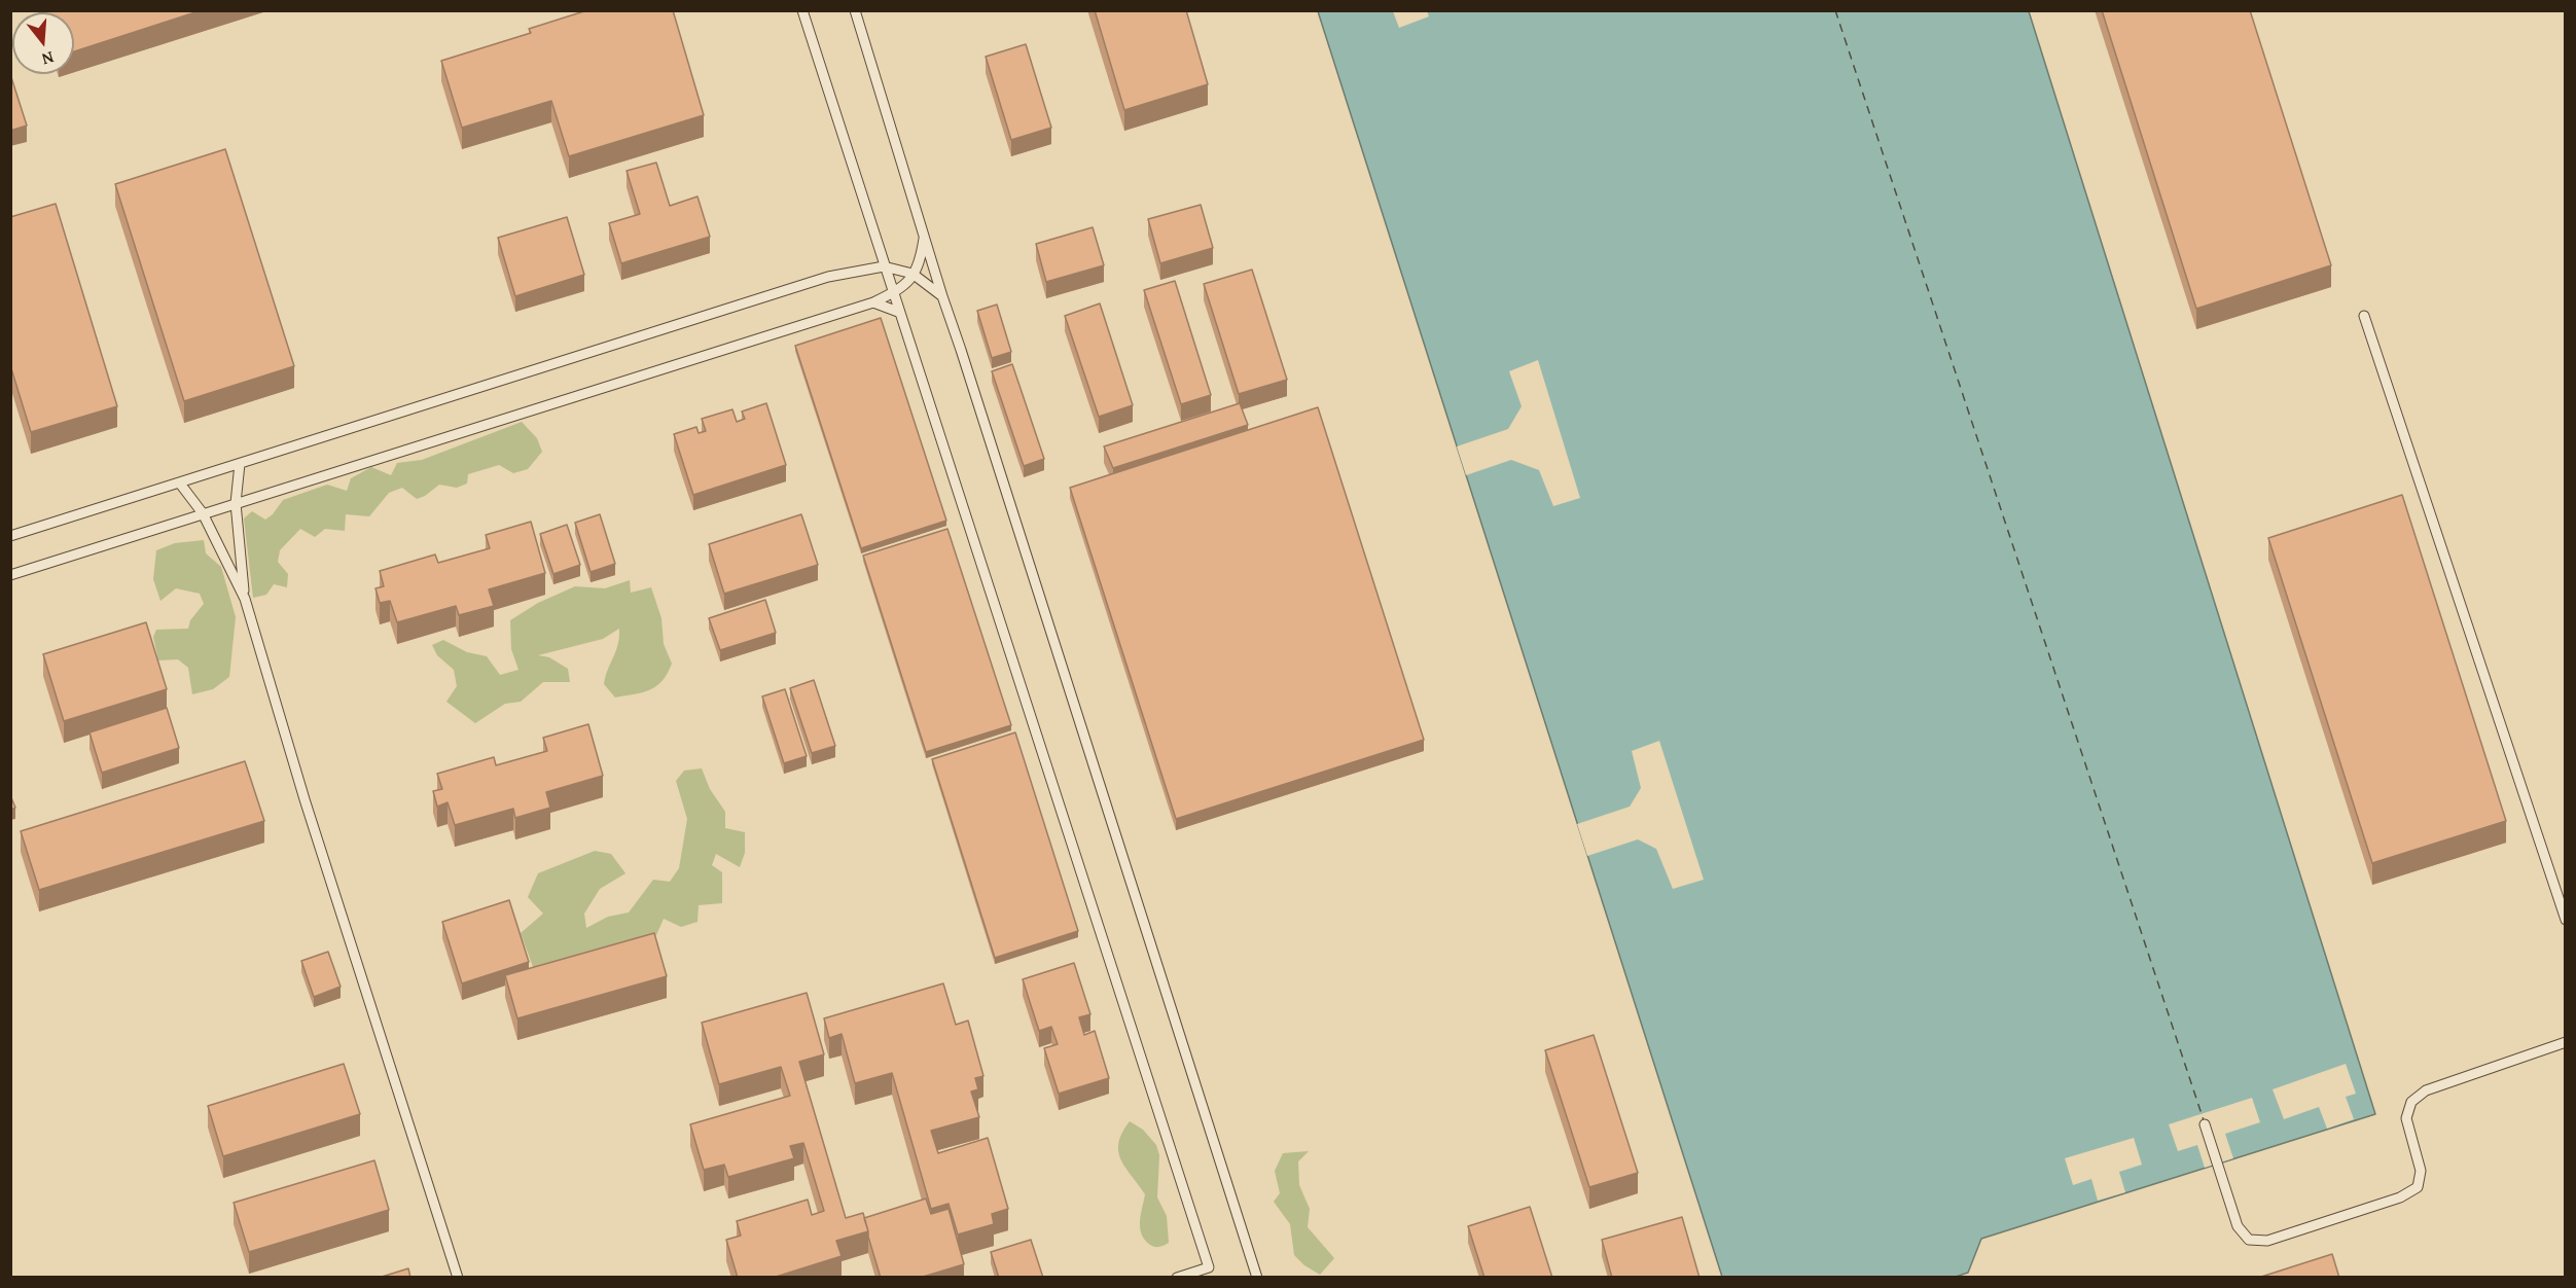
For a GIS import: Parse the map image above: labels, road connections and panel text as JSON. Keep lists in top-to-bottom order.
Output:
{
  "north": "bottom"
}
